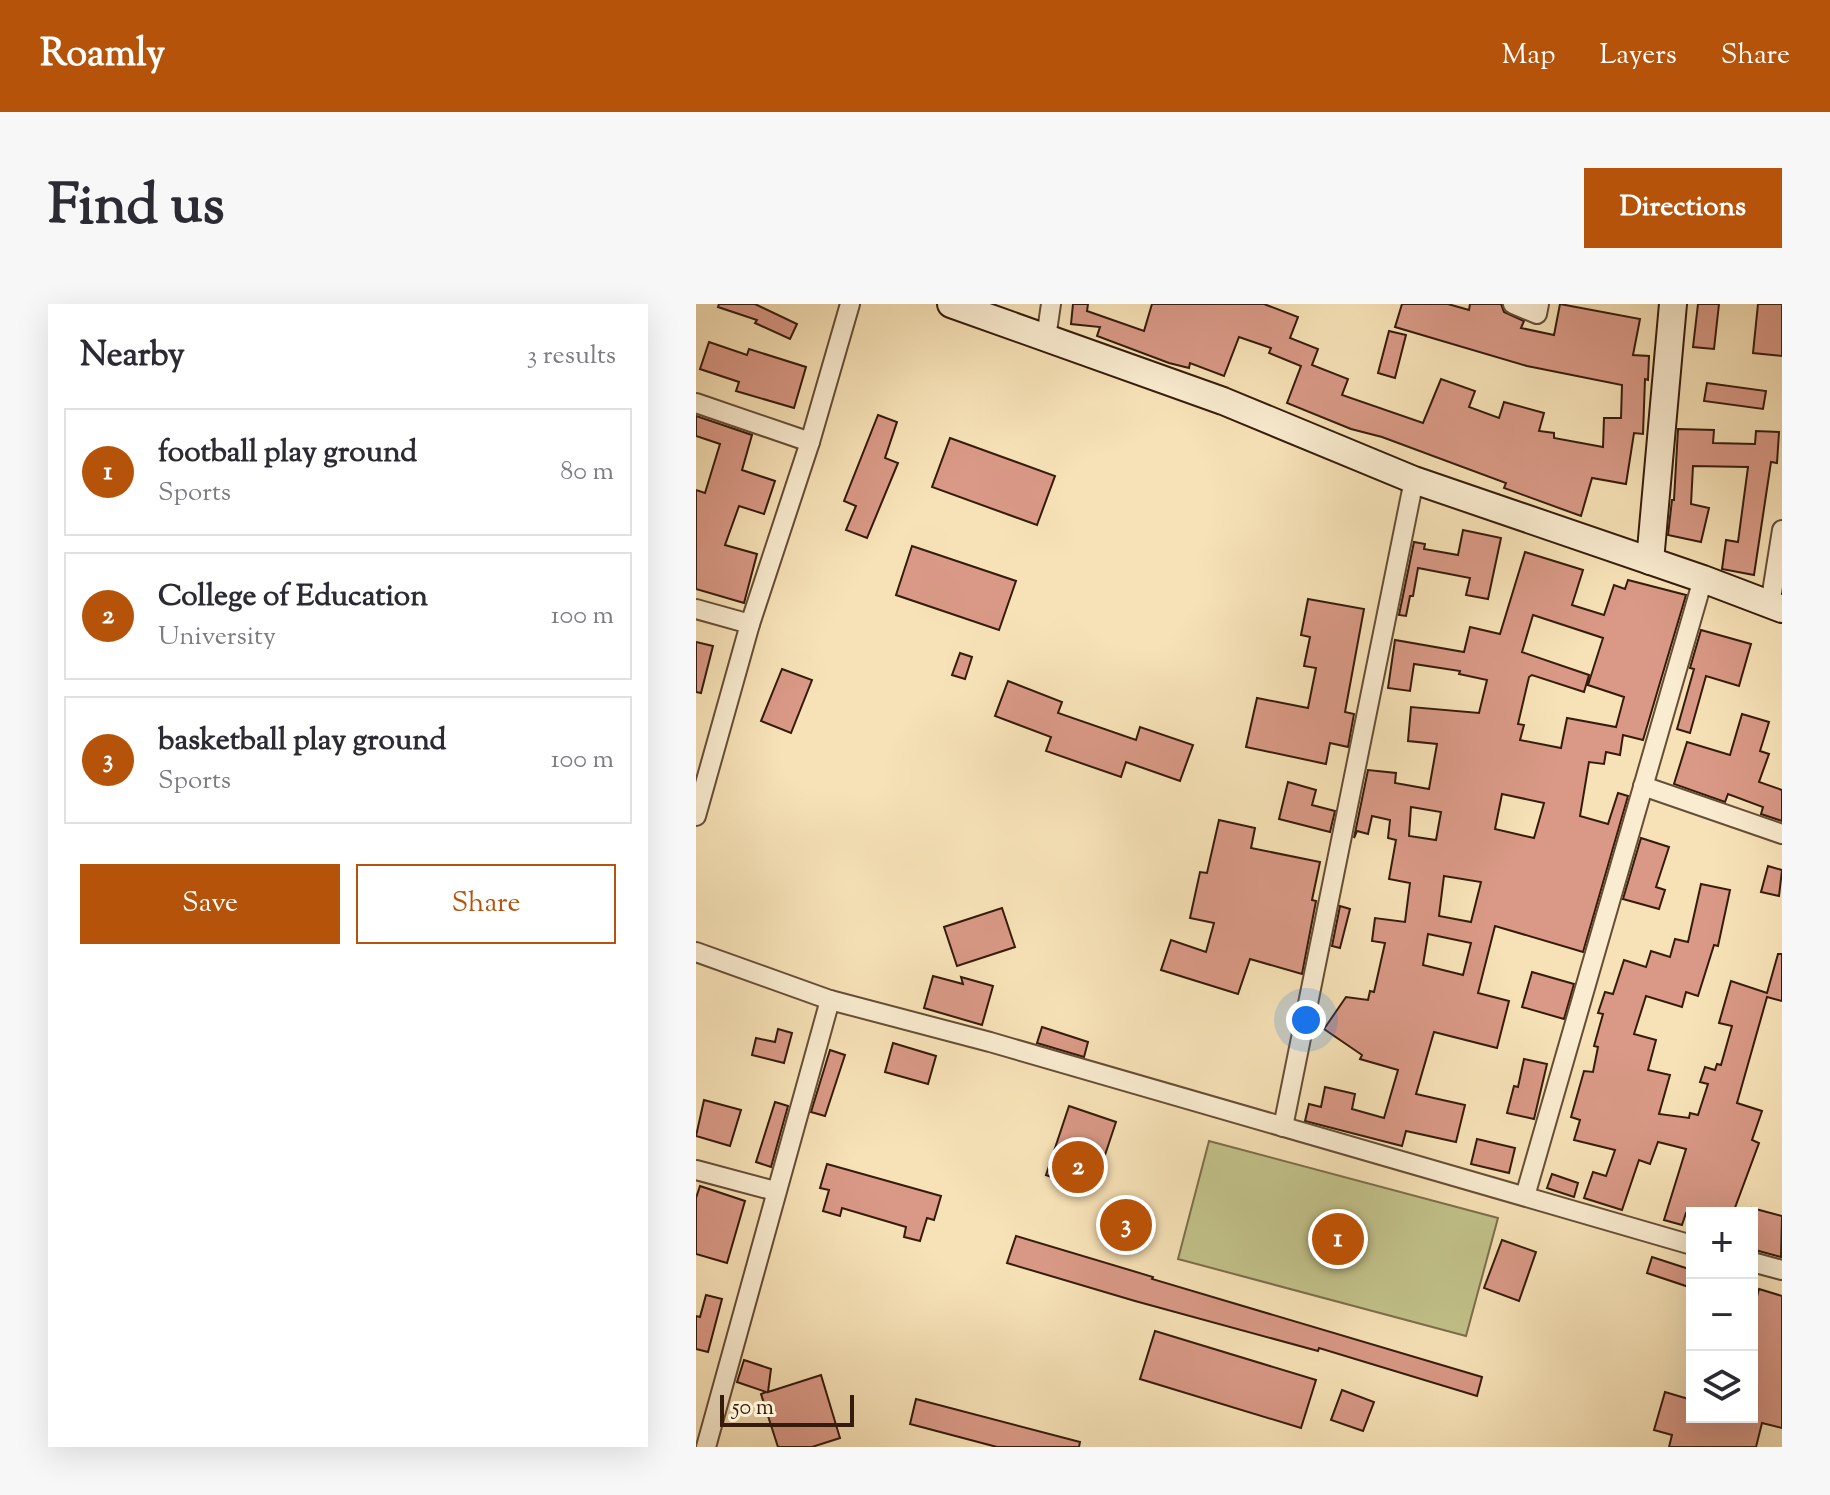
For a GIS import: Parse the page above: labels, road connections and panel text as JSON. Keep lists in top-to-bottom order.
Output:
{
  "scale_bar": "50 m",
  "page": {
    "header": "Roamly",
    "nav": ["Map", "Layers", "Share"],
    "title": "Find us",
    "buttons": [
      "Directions",
      ["Save", "Share"]
    ],
    "heading": ["Nearby", "3 results"],
    "list": [
      {
        "mark": "1",
        "name": "football play ground",
        "note": "Sports",
        "value": "80 m"
      },
      {
        "mark": "2",
        "name": "College of Education",
        "note": "University",
        "value": "100 m"
      },
      {
        "mark": "3",
        "name": "basketball play ground",
        "note": "Sports",
        "value": "100 m"
      }
    ],
    "pins": ["2", "3", "1"],
    "map_buttons": ["+", "−"],
    "scale": "50 m"
  }
}
